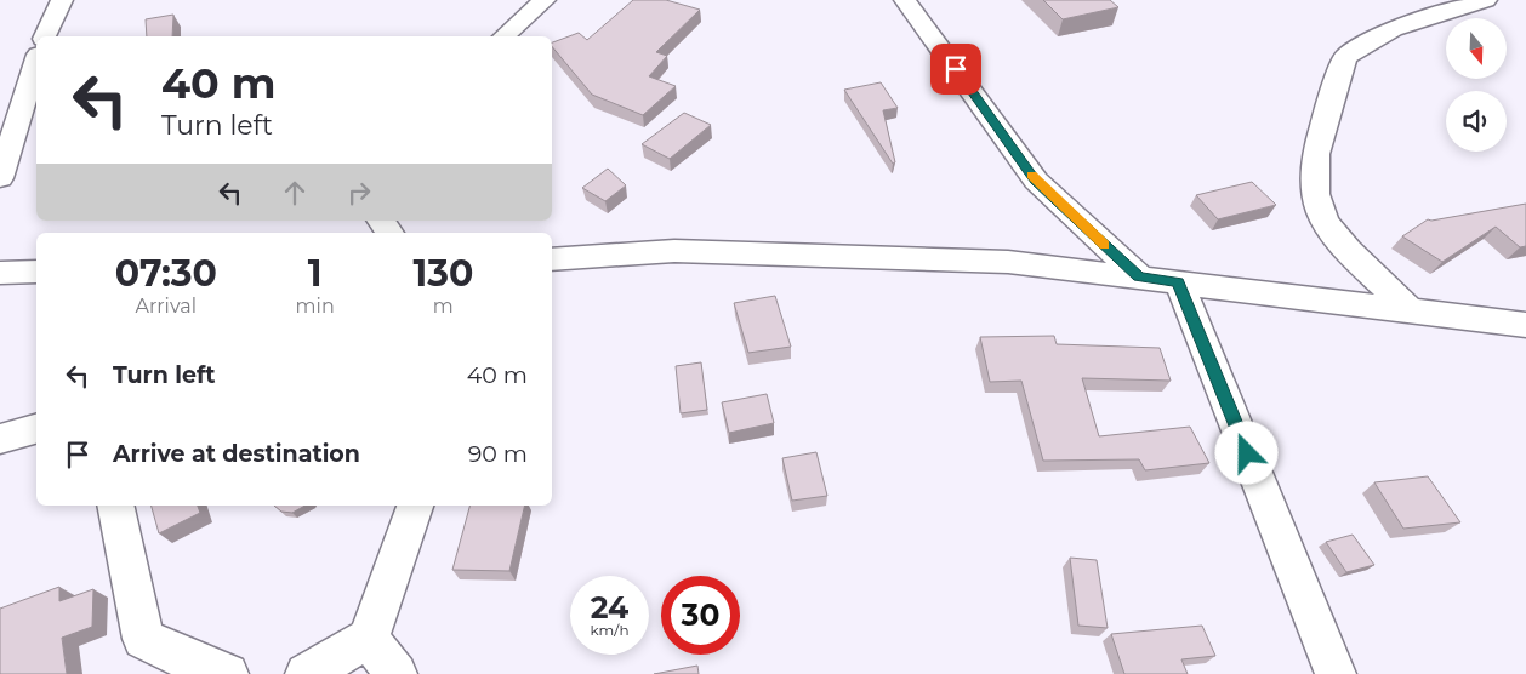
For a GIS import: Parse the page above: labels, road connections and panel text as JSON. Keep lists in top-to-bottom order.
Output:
{
  "north": "bottom",
  "page": {
    "turn": ["40 m", "Turn left"],
    "eta": [
      "07:30",
      "Arrival",
      "1",
      "min",
      "130",
      "m"
    ],
    "list": [
      {
        "name": "Turn left",
        "value": "40 m"
      },
      {
        "name": "Arrive at destination",
        "value": "90 m"
      }
    ],
    "speed": "24 km/h",
    "limit": "30"
  }
}
